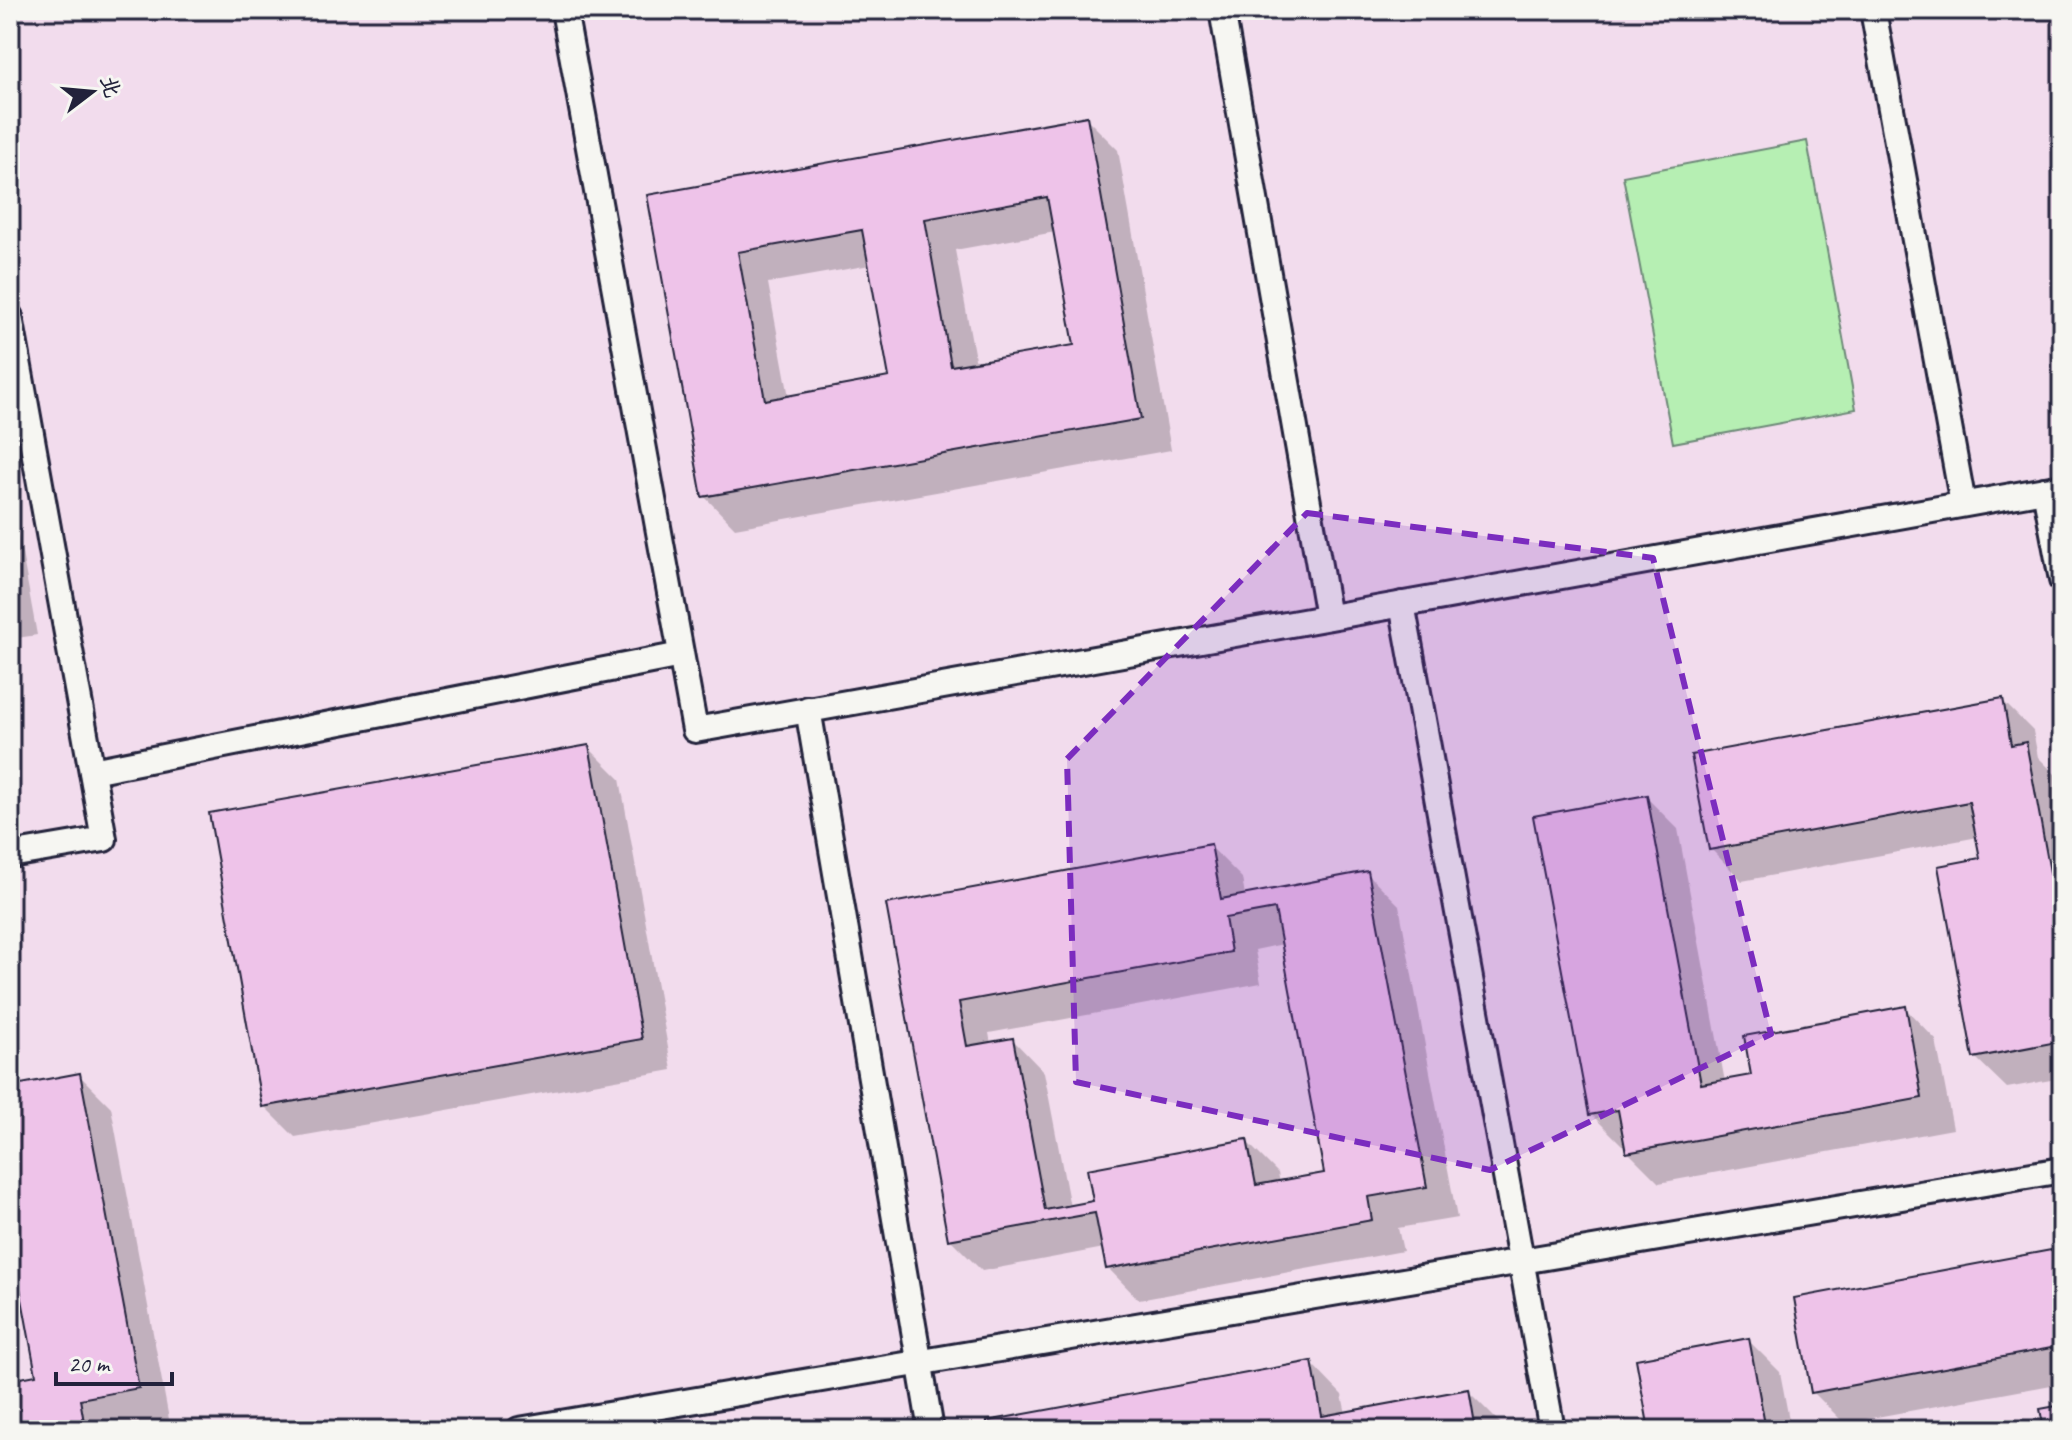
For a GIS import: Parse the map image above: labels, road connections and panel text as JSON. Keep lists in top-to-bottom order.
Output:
{
  "scale_bar": "20 m",
  "north": "right"
}
